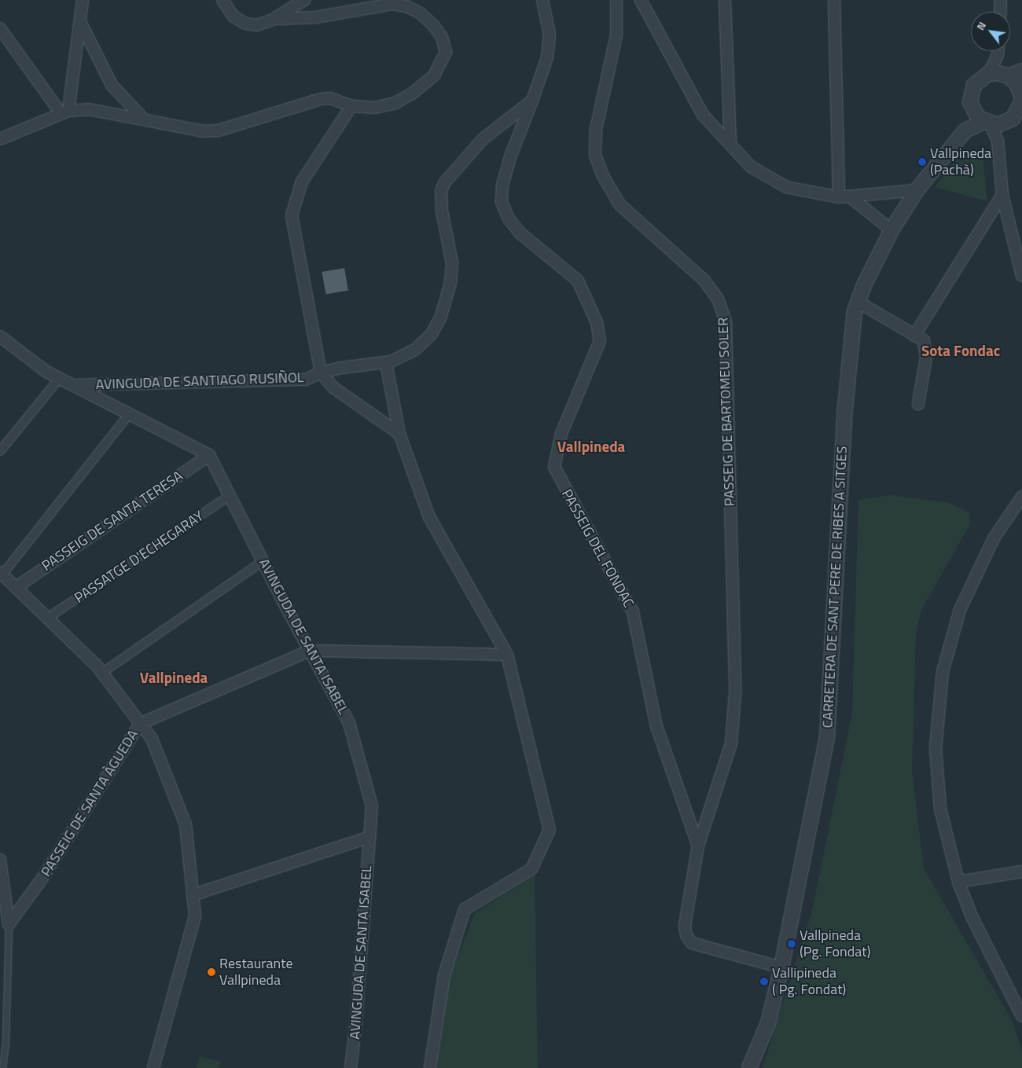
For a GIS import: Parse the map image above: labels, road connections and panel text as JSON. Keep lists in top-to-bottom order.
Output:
{
  "streets": {
    "street": [
      "AVINGUDA DE SANTIAGO RUSIÑOL",
      "PASSEIG DE BARTOMEU SOLER",
      "PASSEIG DE SANTA TERESA",
      "PASSEIG DEL FONDAC",
      "PASSATGE D'ECHEGARAY",
      "CARRETERA DE SANT PERE DE RIBES A SITGES",
      "AVINGUDA DE SANTA ISABEL",
      "PASSEIG DE SANTA ÀGUEDA"
    ]
  },
  "crossings": [
    ["PASSEIG DE BARTOMEU SOLER", "PASSEIG DEL FONDAC"],
    ["PASSEIG DE SANTA TERESA", "AVINGUDA DE SANTA ISABEL"],
    ["PASSEIG DEL FONDAC", "CARRETERA DE SANT PERE DE RIBES A SITGES"],
    ["PASSATGE D'ECHEGARAY", "AVINGUDA DE SANTA ISABEL"],
    ["AVINGUDA DE SANTA ISABEL", "PASSEIG DE SANTA ÀGUEDA"]
  ],
  "districts": ["Sota Fondac", "Vallpineda", "Vallpineda"],
  "places": [
    "Vallpineda (Pachà)",
    "Vallpineda (Pg. Fondat)",
    "Restaurante Vallpineda",
    "Vallipineda ( Pg. Fondat)"
  ],
  "north": "top left"
}
